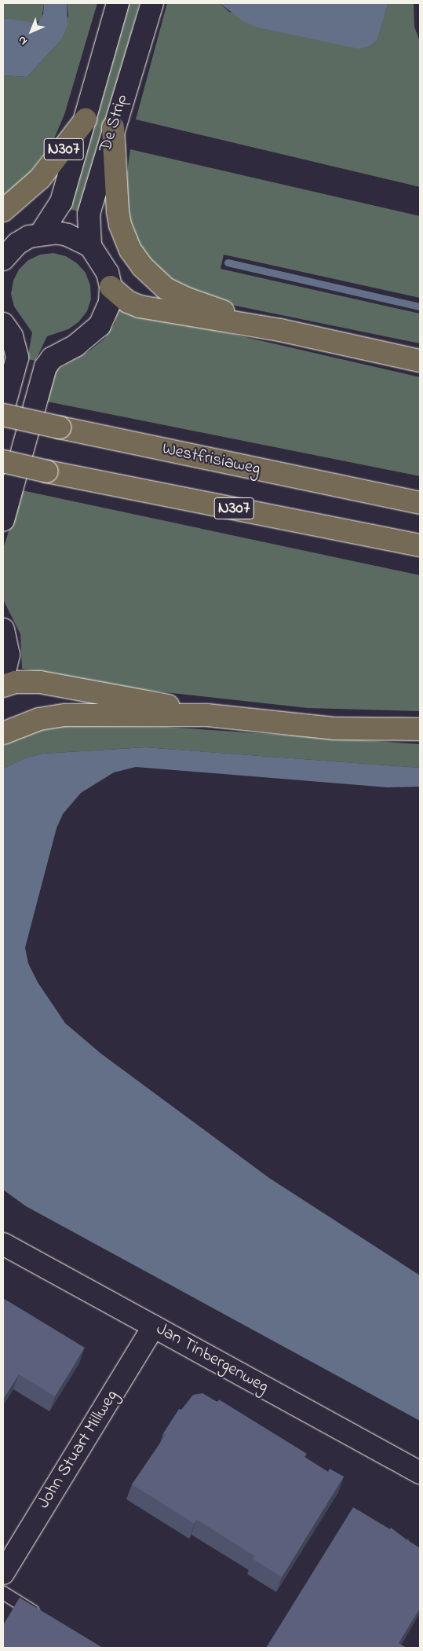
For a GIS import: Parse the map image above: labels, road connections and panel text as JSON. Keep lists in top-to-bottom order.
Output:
{
  "streets": {
    "highway": ["N307", "Westfrisiaweg"],
    "street": ["De Strip", "Jan Tinbergenweg", "John Stuart Millweg"]
  },
  "crossings": [
    ["De Strip", "N307"],
    ["Jan Tinbergenweg", "John Stuart Millweg"]
  ],
  "north": "bottom left"
}
